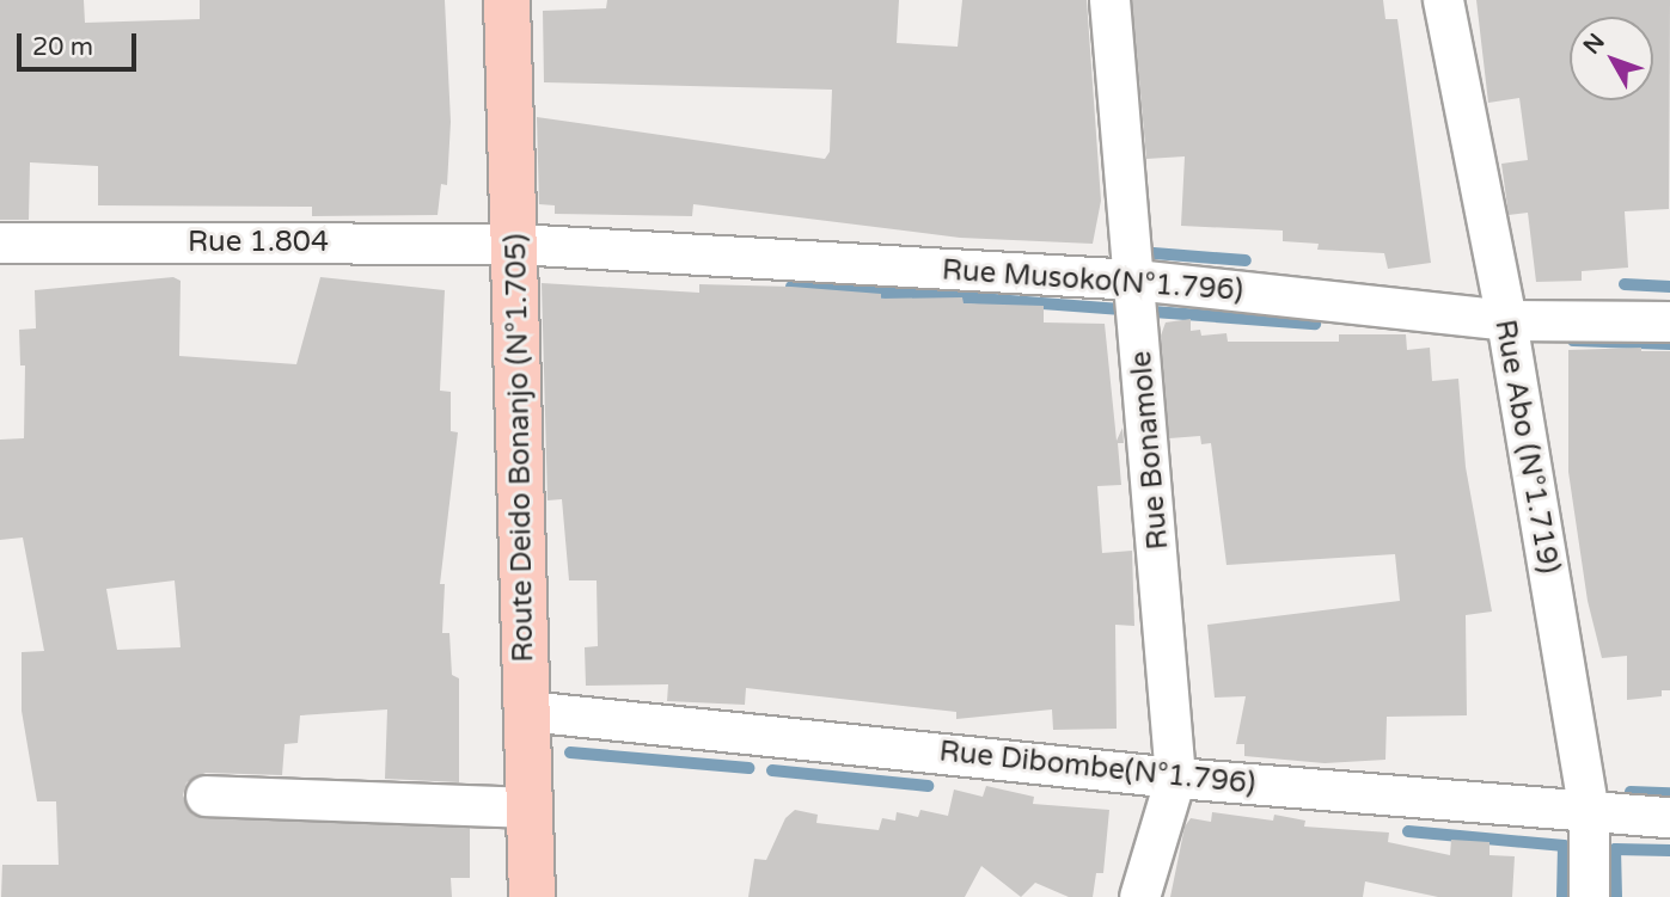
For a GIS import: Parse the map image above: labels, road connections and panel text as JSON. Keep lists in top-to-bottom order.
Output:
{
  "streets": {
    "main road": ["Route Deido Bonanjo (N°1.705)"],
    "street": [
      "Rue 1.804",
      "Rue Musoko(N°1.796)",
      "Rue Abo (N°1.719)",
      "Rue Bonamole",
      "Rue Dibombe(N°1.796)"
    ]
  },
  "crossings": [
    ["Rue 1.804", "Rue Musoko(N°1.796)"],
    ["Rue 1.804", "Route Deido Bonanjo (N°1.705)"],
    ["Rue Musoko(N°1.796)", "Rue Abo (N°1.719)"],
    ["Rue Musoko(N°1.796)", "Route Deido Bonanjo (N°1.705)"],
    ["Rue Musoko(N°1.796)", "Rue Bonamole"],
    ["Rue Abo (N°1.719)", "Rue Dibombe(N°1.796)"],
    ["Route Deido Bonanjo (N°1.705)", "Rue Dibombe(N°1.796)"],
    ["Rue Bonamole", "Rue Dibombe(N°1.796)"]
  ],
  "scale_bar": "20 m",
  "north": "top left"
}
